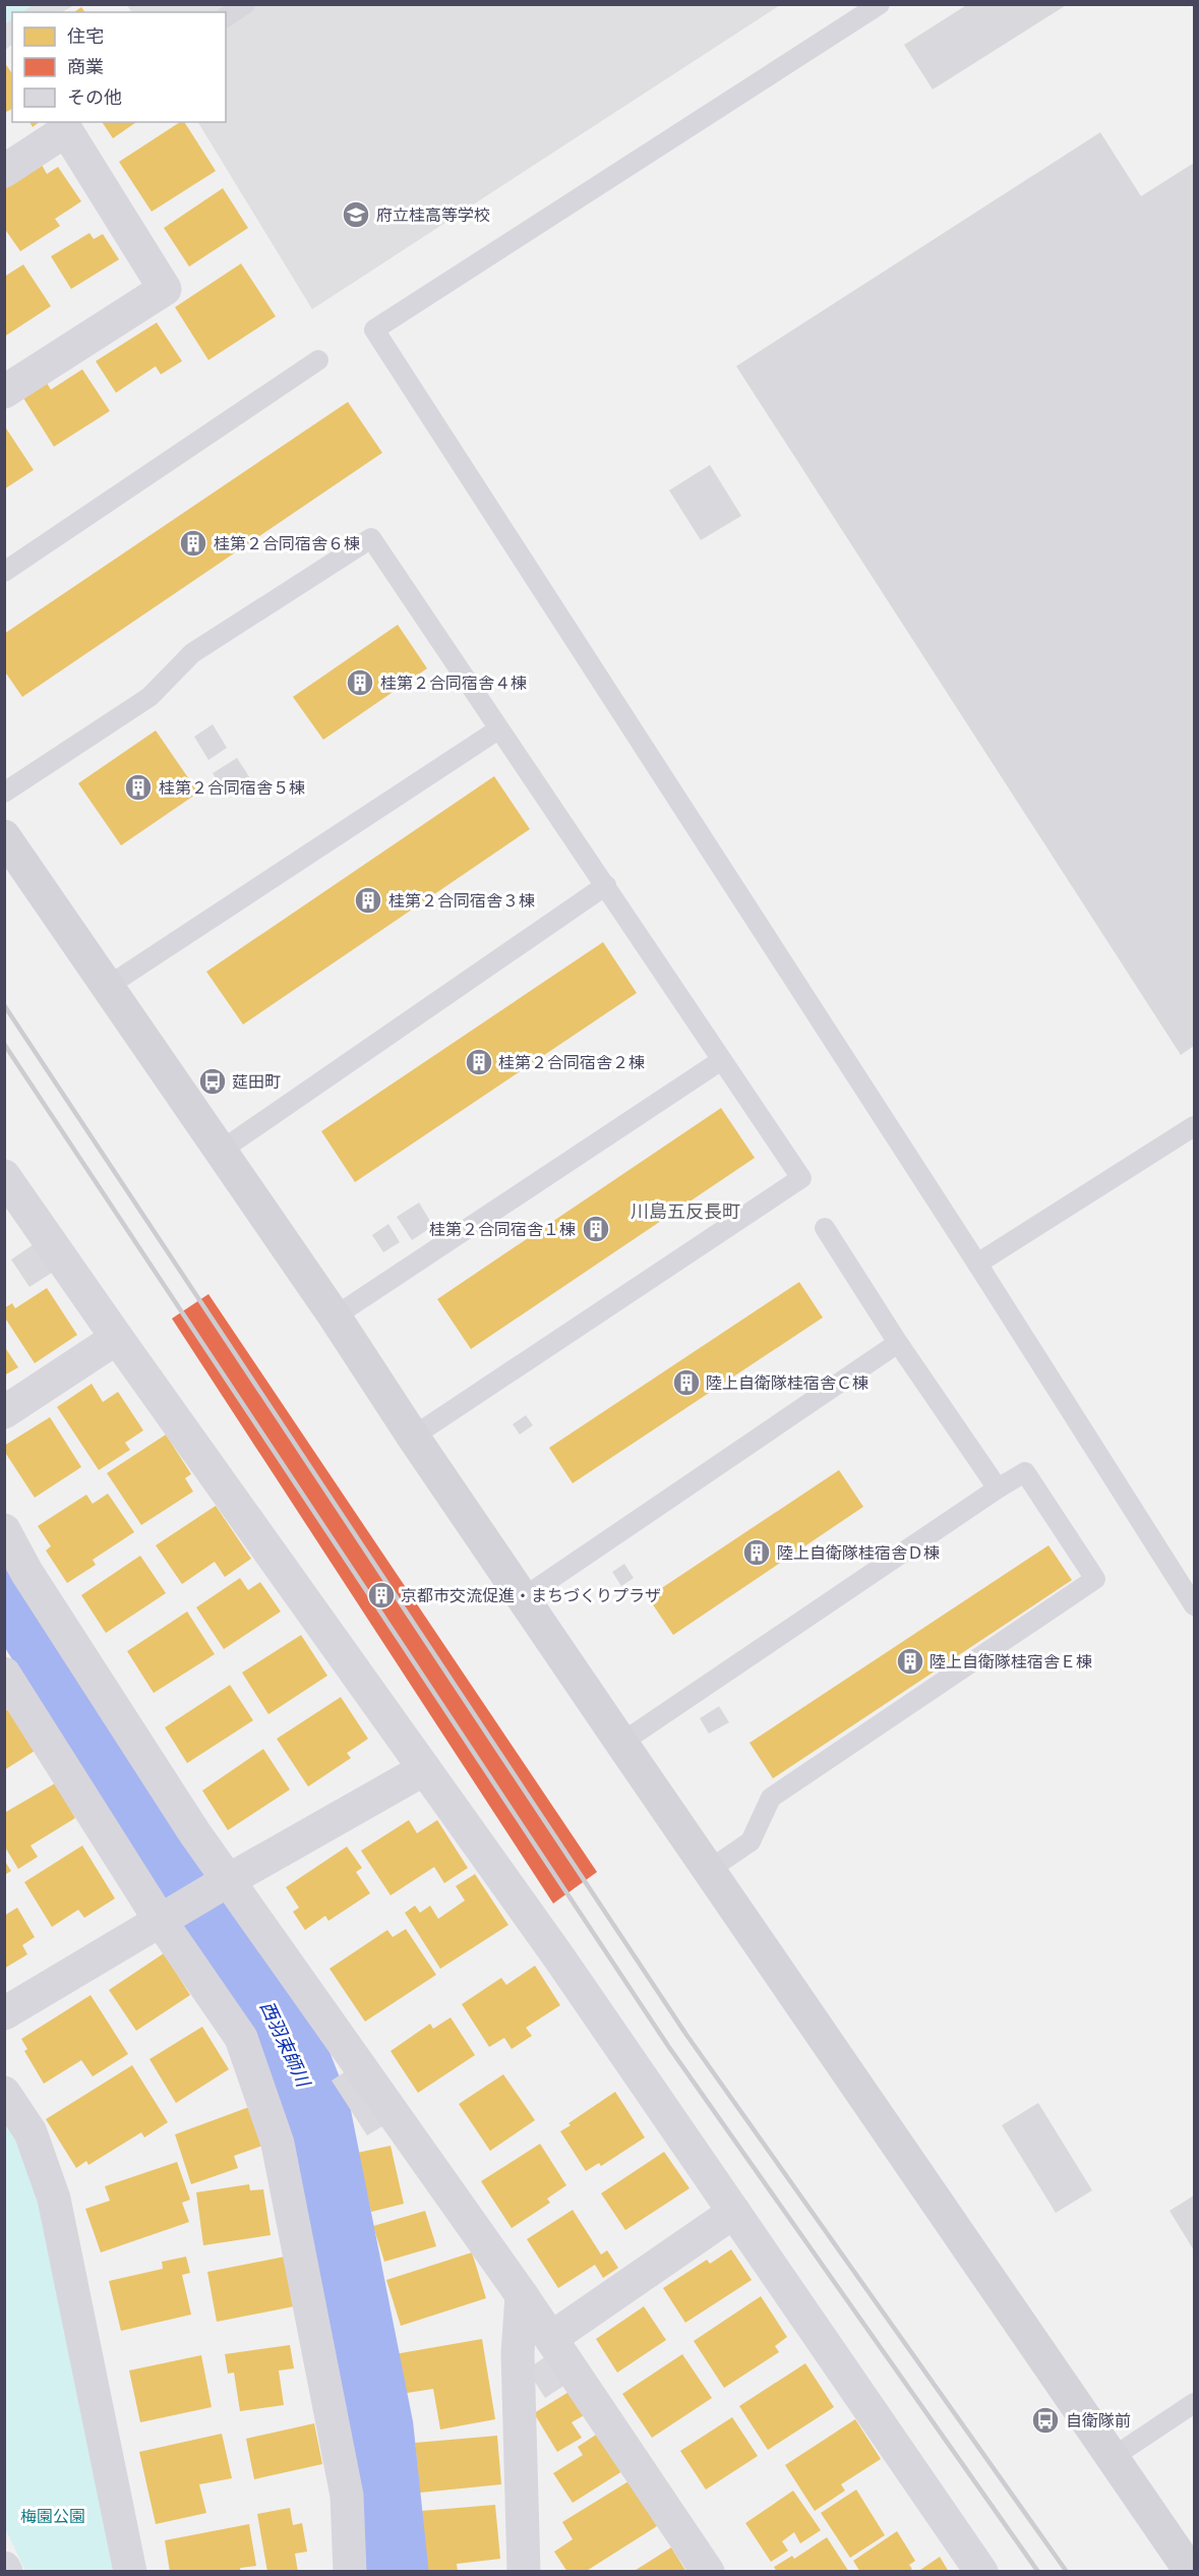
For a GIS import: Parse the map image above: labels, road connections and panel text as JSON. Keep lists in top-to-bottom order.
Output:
{
  "districts": ["川島五反長町"],
  "water": ["西羽束師川"],
  "parks": ["梅園公園"],
  "places": {
    "school or university": ["府立桂高等学校"],
    "building": [
      "桂第２合同宿舎６棟",
      "桂第２合同宿舎４棟",
      "桂第２合同宿舎５棟",
      "桂第２合同宿舎３棟",
      "桂第２合同宿舎２棟",
      "桂第２合同宿舎１棟",
      "陸上自衛隊桂宿舎Ｃ棟",
      "陸上自衛隊桂宿舎Ｄ棟",
      "京都市交流促進・まちづくりプラザ",
      "陸上自衛隊桂宿舎Ｅ棟"
    ],
    "bus stop": ["莚田町", "自衛隊前"]
  },
  "legend": ["住宅", "商業", "その他"]
}
